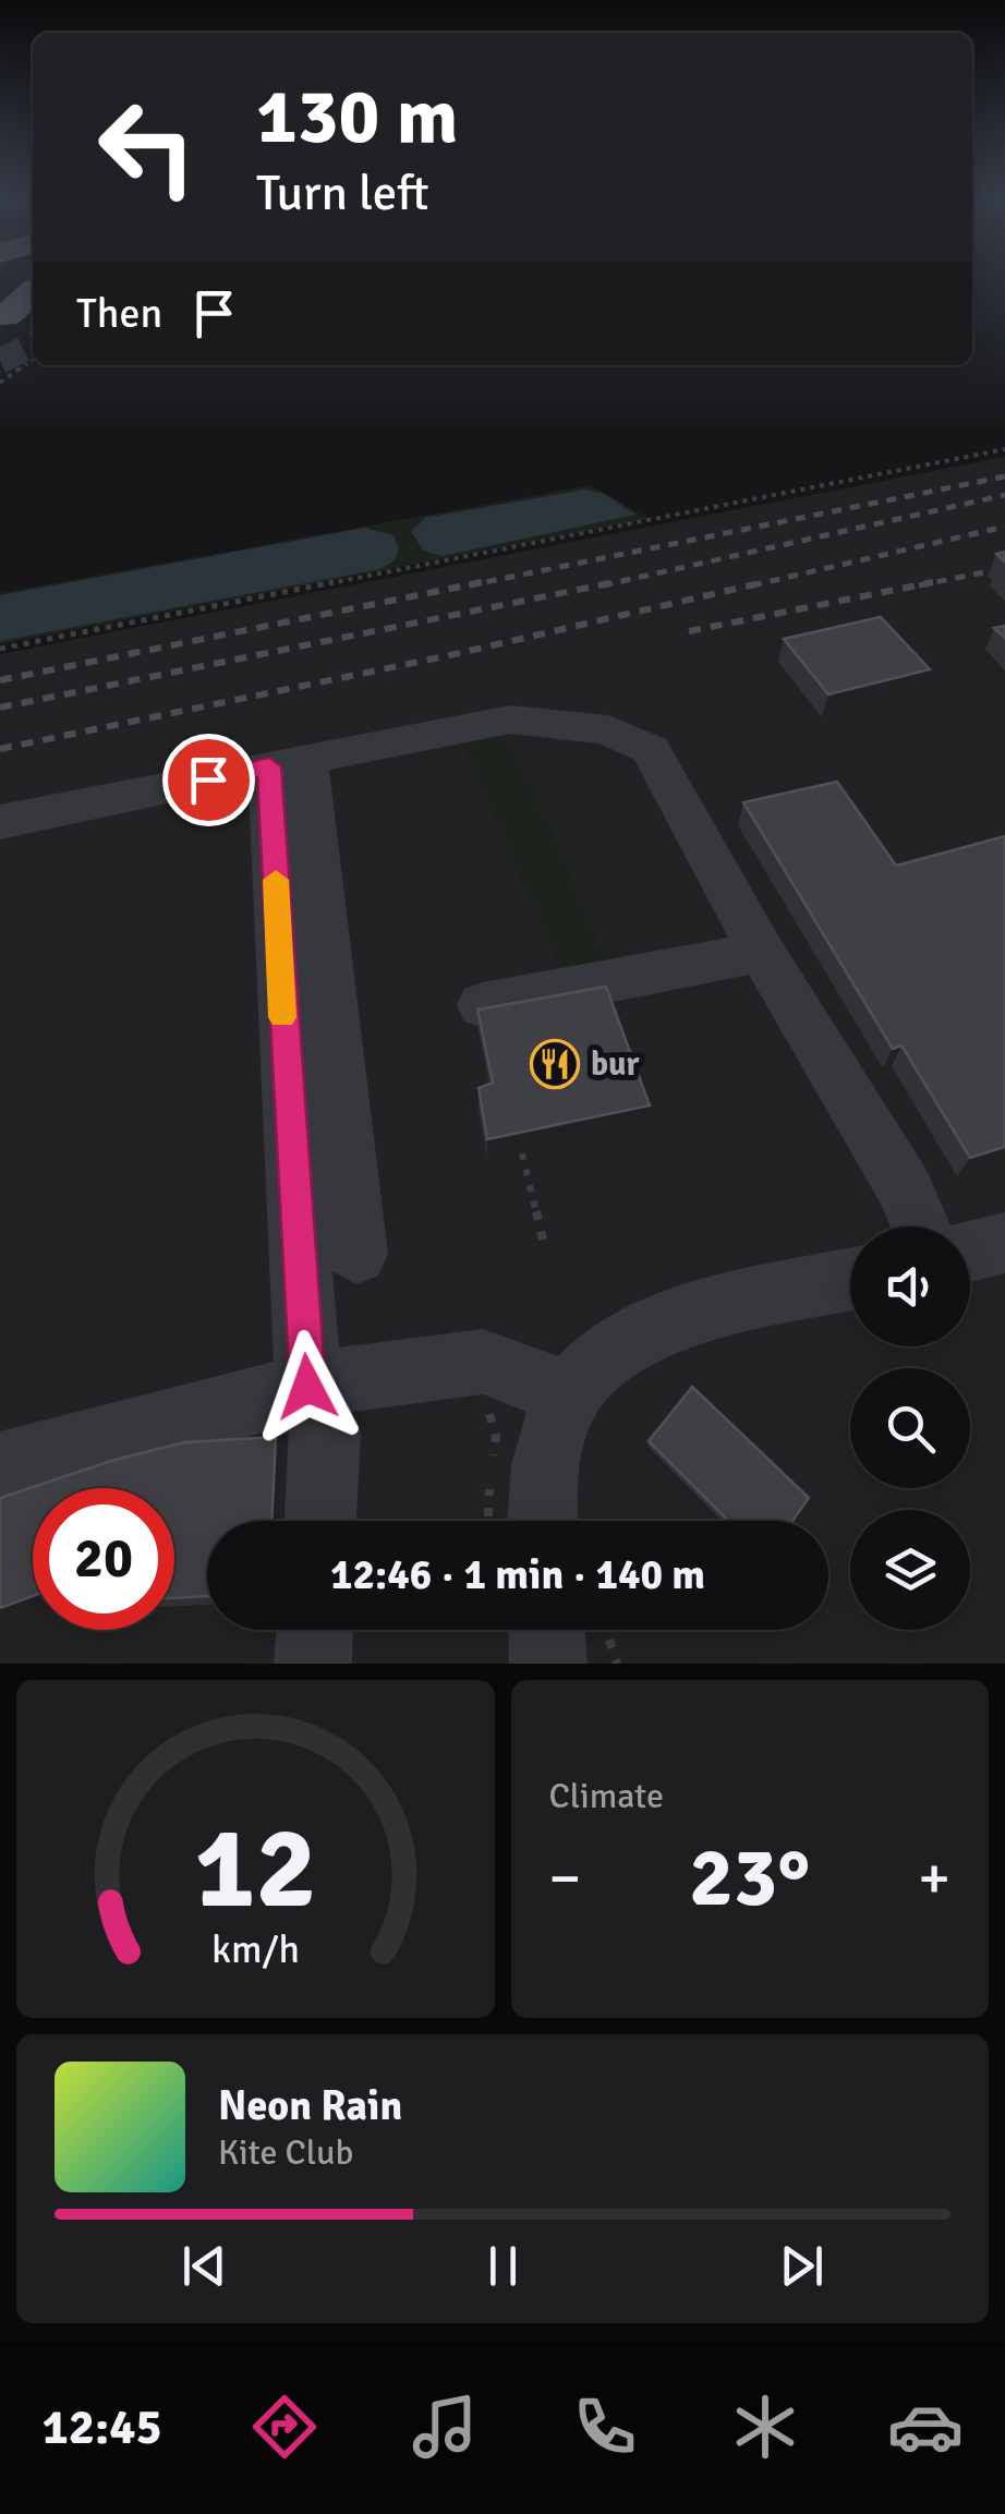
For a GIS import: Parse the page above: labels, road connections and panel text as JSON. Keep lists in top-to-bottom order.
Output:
{
  "places": {
    "restaurant": ["bur"]
  },
  "page": {
    "turn": ["130 m", "Turn left"],
    "then": "Then",
    "limit": "20",
    "trip": "12:46 · 1 min · 140 m",
    "tile": "Climate",
    "heat": ["−", "23°", "+"],
    "song": ["Neon Rain", "Kite Club"],
    "tabs": "12:45",
    "gauge": ["12", "km/h"]
  }
}
